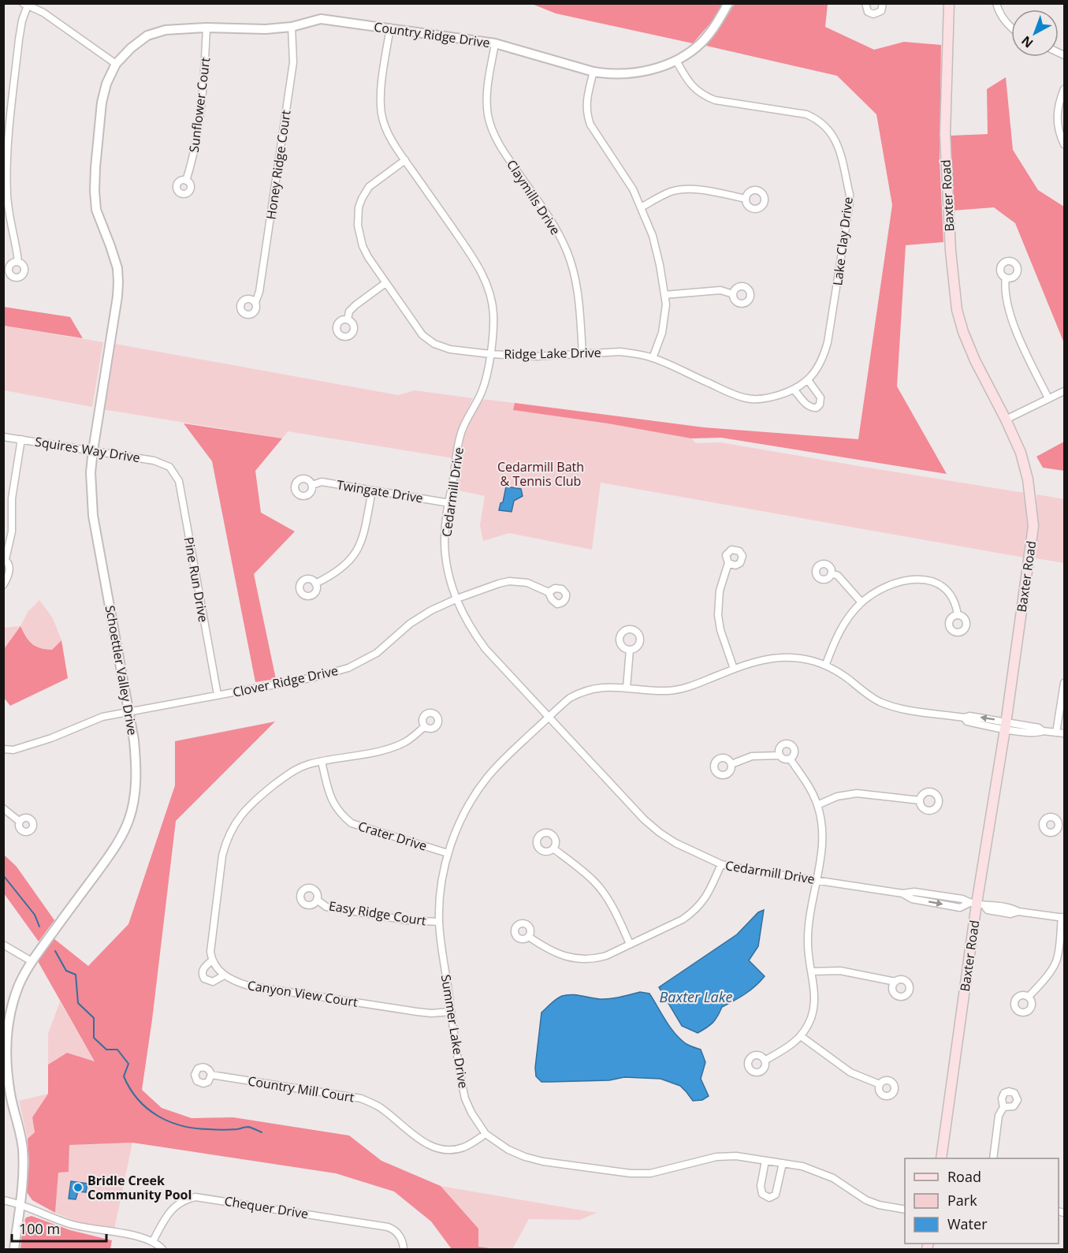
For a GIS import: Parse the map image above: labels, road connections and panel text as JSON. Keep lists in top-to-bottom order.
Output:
{
  "streets": {
    "main road": ["Baxter Road"],
    "street": [
      "Country Ridge Drive",
      "Sunflower Court",
      "Honey Ridge Court",
      "Claymills Drive",
      "Lake Clay Drive",
      "Ridge Lake Drive",
      "Squires Way Drive",
      "Twingate Drive",
      "Cedarmill Drive",
      "Pine Run Drive",
      "Schoettler Valley Drive",
      "Clover Ridge Drive",
      "Crater Drive",
      "Easy Ridge Court",
      "Canyon View Court",
      "Summer Lake Drive",
      "Country Mill Court",
      "Chequer Drive"
    ]
  },
  "crossings": [
    ["Country Ridge Drive", "Sunflower Court"],
    ["Country Ridge Drive", "Honey Ridge Court"],
    ["Country Ridge Drive", "Claymills Drive"],
    ["Country Ridge Drive", "Lake Clay Drive"],
    ["Country Ridge Drive", "Cedarmill Drive"],
    ["Country Ridge Drive", "Schoettler Valley Drive"],
    ["Baxter Road", "Cedarmill Drive"],
    ["Claymills Drive", "Ridge Lake Drive"],
    ["Lake Clay Drive", "Ridge Lake Drive"],
    ["Ridge Lake Drive", "Cedarmill Drive"],
    ["Squires Way Drive", "Pine Run Drive"],
    ["Squires Way Drive", "Schoettler Valley Drive"],
    ["Twingate Drive", "Cedarmill Drive"],
    ["Cedarmill Drive", "Clover Ridge Drive"],
    ["Cedarmill Drive", "Summer Lake Drive"],
    ["Pine Run Drive", "Clover Ridge Drive"],
    ["Schoettler Valley Drive", "Clover Ridge Drive"],
    ["Crater Drive", "Summer Lake Drive"],
    ["Easy Ridge Court", "Summer Lake Drive"],
    ["Canyon View Court", "Summer Lake Drive"],
    ["Summer Lake Drive", "Country Mill Court"]
  ],
  "water": ["Baxter Lake"],
  "parks": ["Cedarmill Bath & Tennis Club"],
  "places": ["Bridle Creek Community Pool"],
  "legend": ["Road", "Park", "Water"],
  "scale_bar": "100 m",
  "north": "bottom left"
}
